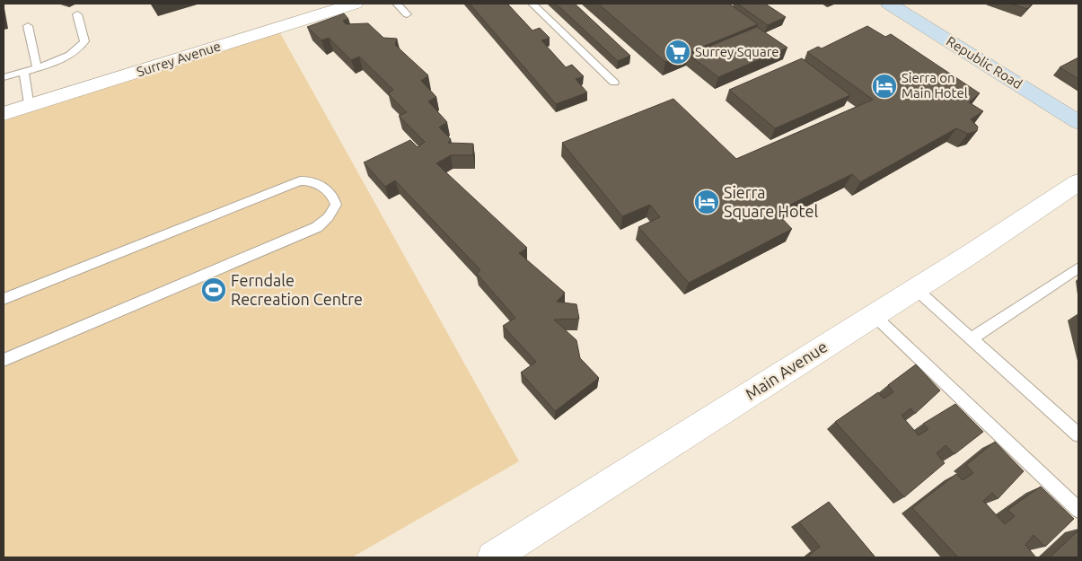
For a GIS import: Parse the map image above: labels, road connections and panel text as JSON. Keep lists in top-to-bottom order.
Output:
{
  "streets": {
    "main road": ["Republic Road"],
    "street": ["Surrey Avenue", "Main Avenue"]
  },
  "places": {
    "supermarket": ["Surrey Square"],
    "hotel": ["Sierra on Main Hotel", "Sierra Square Hotel"],
    "sports": ["Ferndale Recreation Centre"]
  }
}
